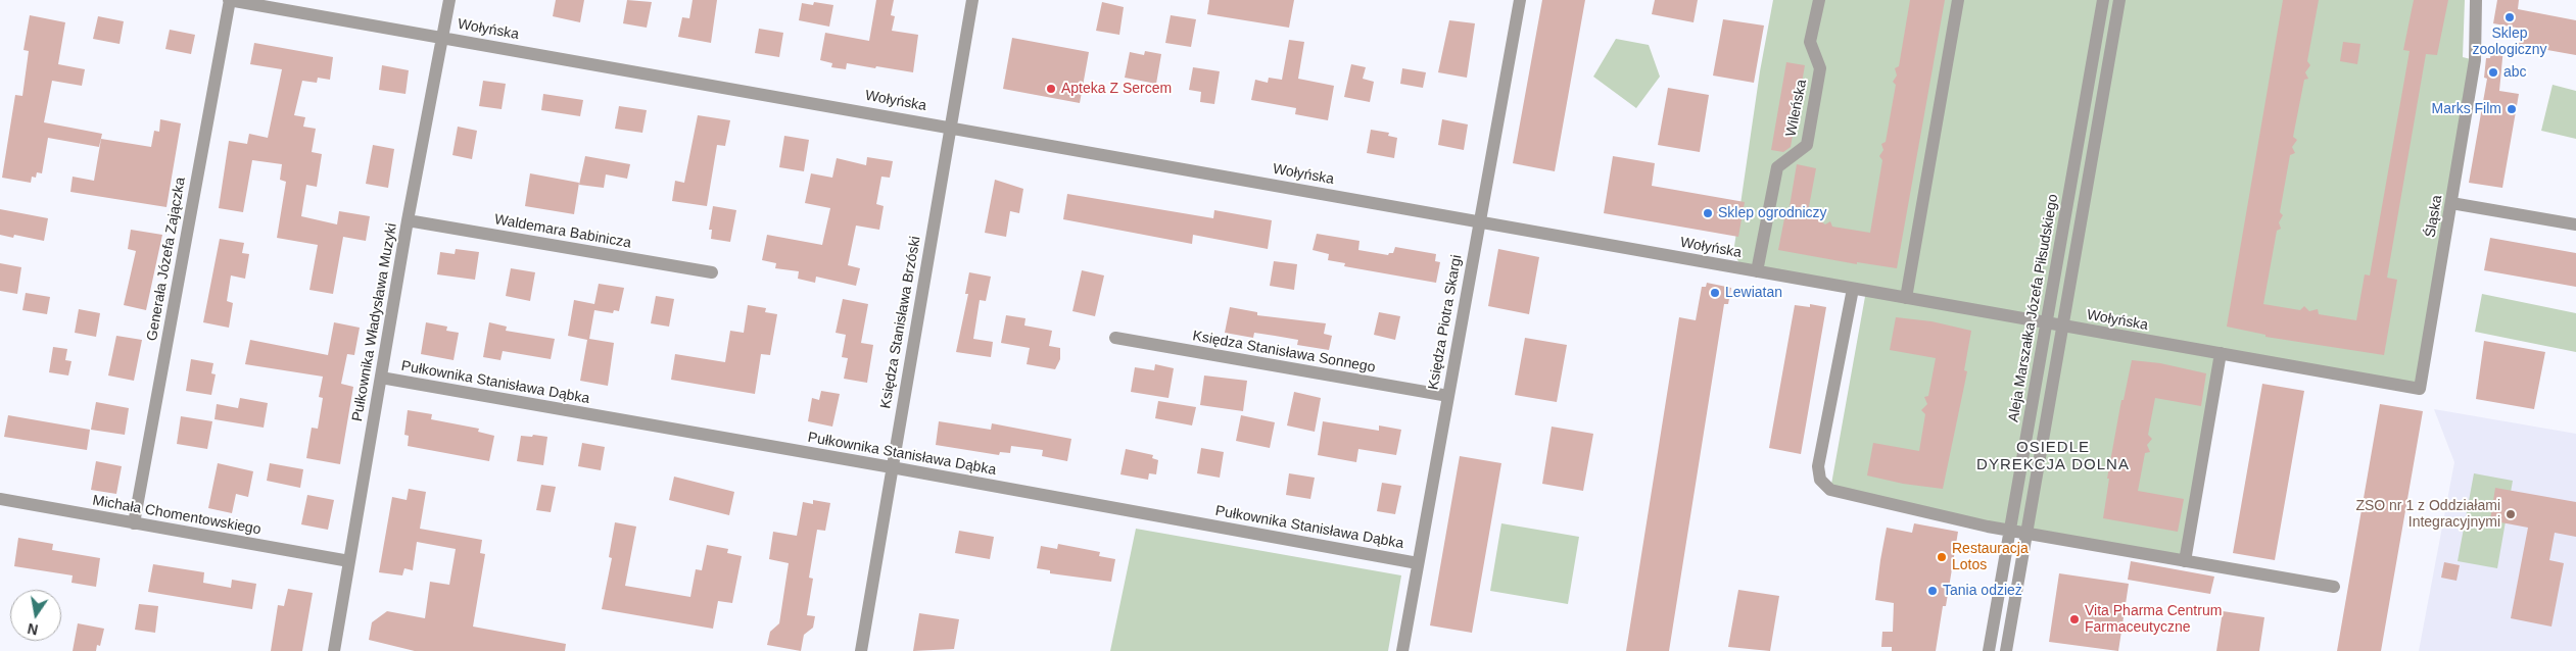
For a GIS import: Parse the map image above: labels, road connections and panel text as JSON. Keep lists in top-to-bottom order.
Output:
{
  "streets": {
    "street": [
      "Wołyńska",
      "Wileńska",
      "Śląska",
      "Waldemara Babinicza",
      "Generała Józefa Zajączka",
      "Aleja Marszałka Józefa Piłsudskiego",
      "Pułkownika Władysława Muzyki",
      "Księdza Stanisława Brzóski",
      "Księdza Piotra Skargi",
      "Księdza Stanisława Sonnego",
      "Pułkownika Stanisława Dąbka",
      "Michała Chomentowskiego"
    ]
  },
  "crossings": [
    ["Wołyńska", "Wileńska"],
    ["Wołyńska", "Śląska"],
    ["Wołyńska", "Generała Józefa Zajączka"],
    ["Wołyńska", "Aleja Marszałka Józefa Piłsudskiego"],
    ["Wołyńska", "Pułkownika Władysława Muzyki"],
    ["Wołyńska", "Księdza Stanisława Brzóski"],
    ["Wołyńska", "Księdza Piotra Skargi"],
    ["Waldemara Babinicza", "Pułkownika Władysława Muzyki"],
    ["Generała Józefa Zajączka", "Michała Chomentowskiego"],
    ["Pułkownika Władysława Muzyki", "Pułkownika Stanisława Dąbka"],
    ["Pułkownika Władysława Muzyki", "Michała Chomentowskiego"],
    ["Księdza Stanisława Brzóski", "Pułkownika Stanisława Dąbka"],
    ["Księdza Piotra Skargi", "Księdza Stanisława Sonnego"],
    ["Księdza Piotra Skargi", "Pułkownika Stanisława Dąbka"]
  ],
  "districts": ["OSIEDLE DYREKCJA DOLNA"],
  "places": [
    "Sklep zoologiczny",
    "abc",
    "Apteka Z Sercem",
    "Marks Film",
    "Sklep ogrodniczy",
    "Lewiatan",
    "ZSO nr 1 z Oddziałami Integracyjnymi",
    "Restauracja Lotos",
    "Tania odzież",
    "Vita Pharma Centrum Farmaceutyczne"
  ],
  "north": "bottom"
}
